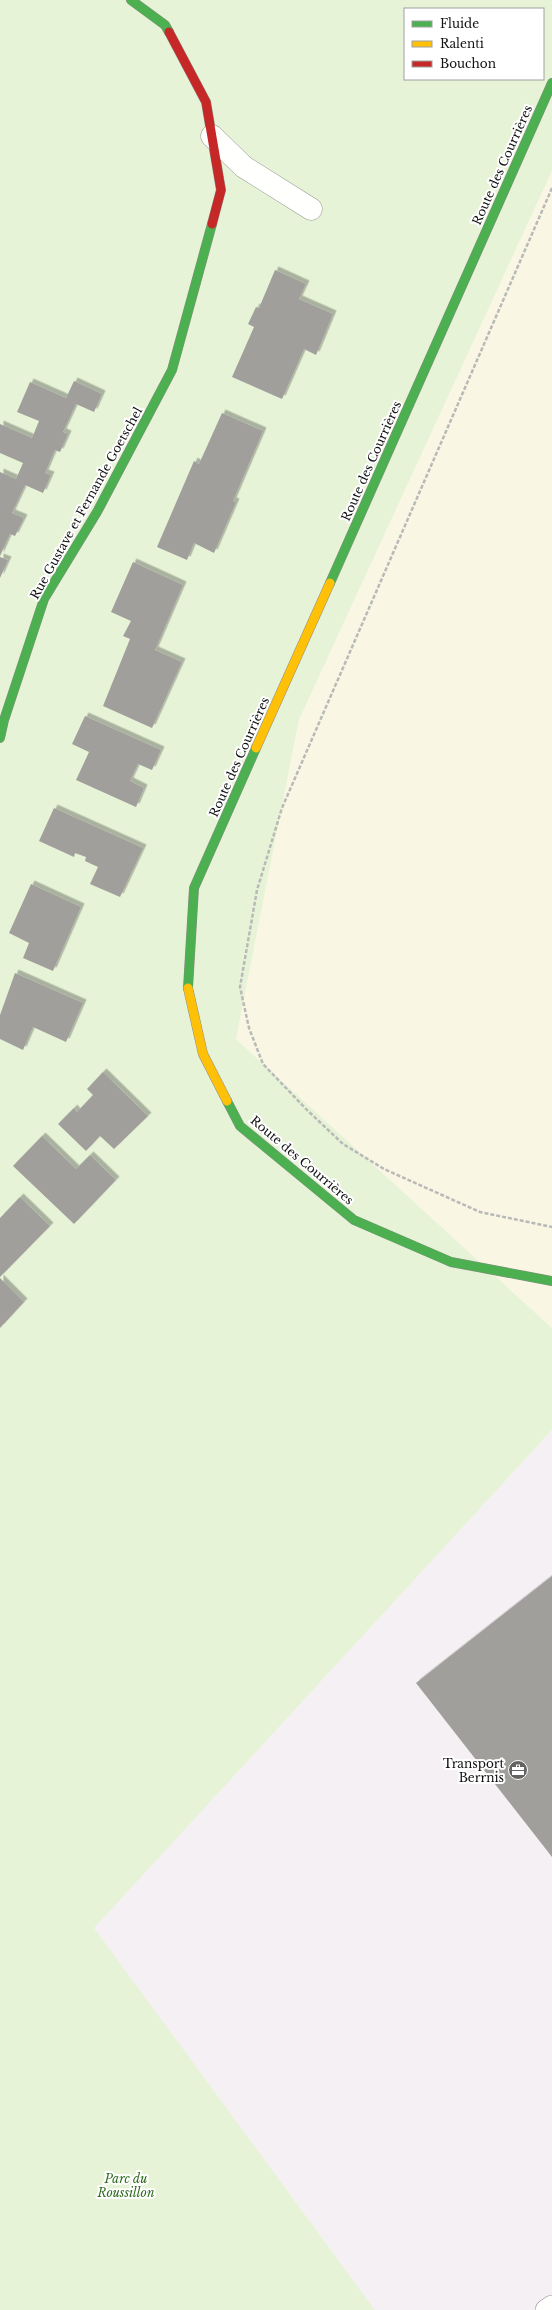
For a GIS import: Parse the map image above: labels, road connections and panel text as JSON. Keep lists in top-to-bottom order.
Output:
{
  "streets": {
    "main road": ["Route des Courrières", "Rue Gustave et Fernande Goetschel"]
  },
  "parks": ["Parc du Roussillon"],
  "places": {
    "office": ["Transport Berrnis"]
  },
  "legend": ["Fluide", "Ralenti", "Bouchon"]
}
